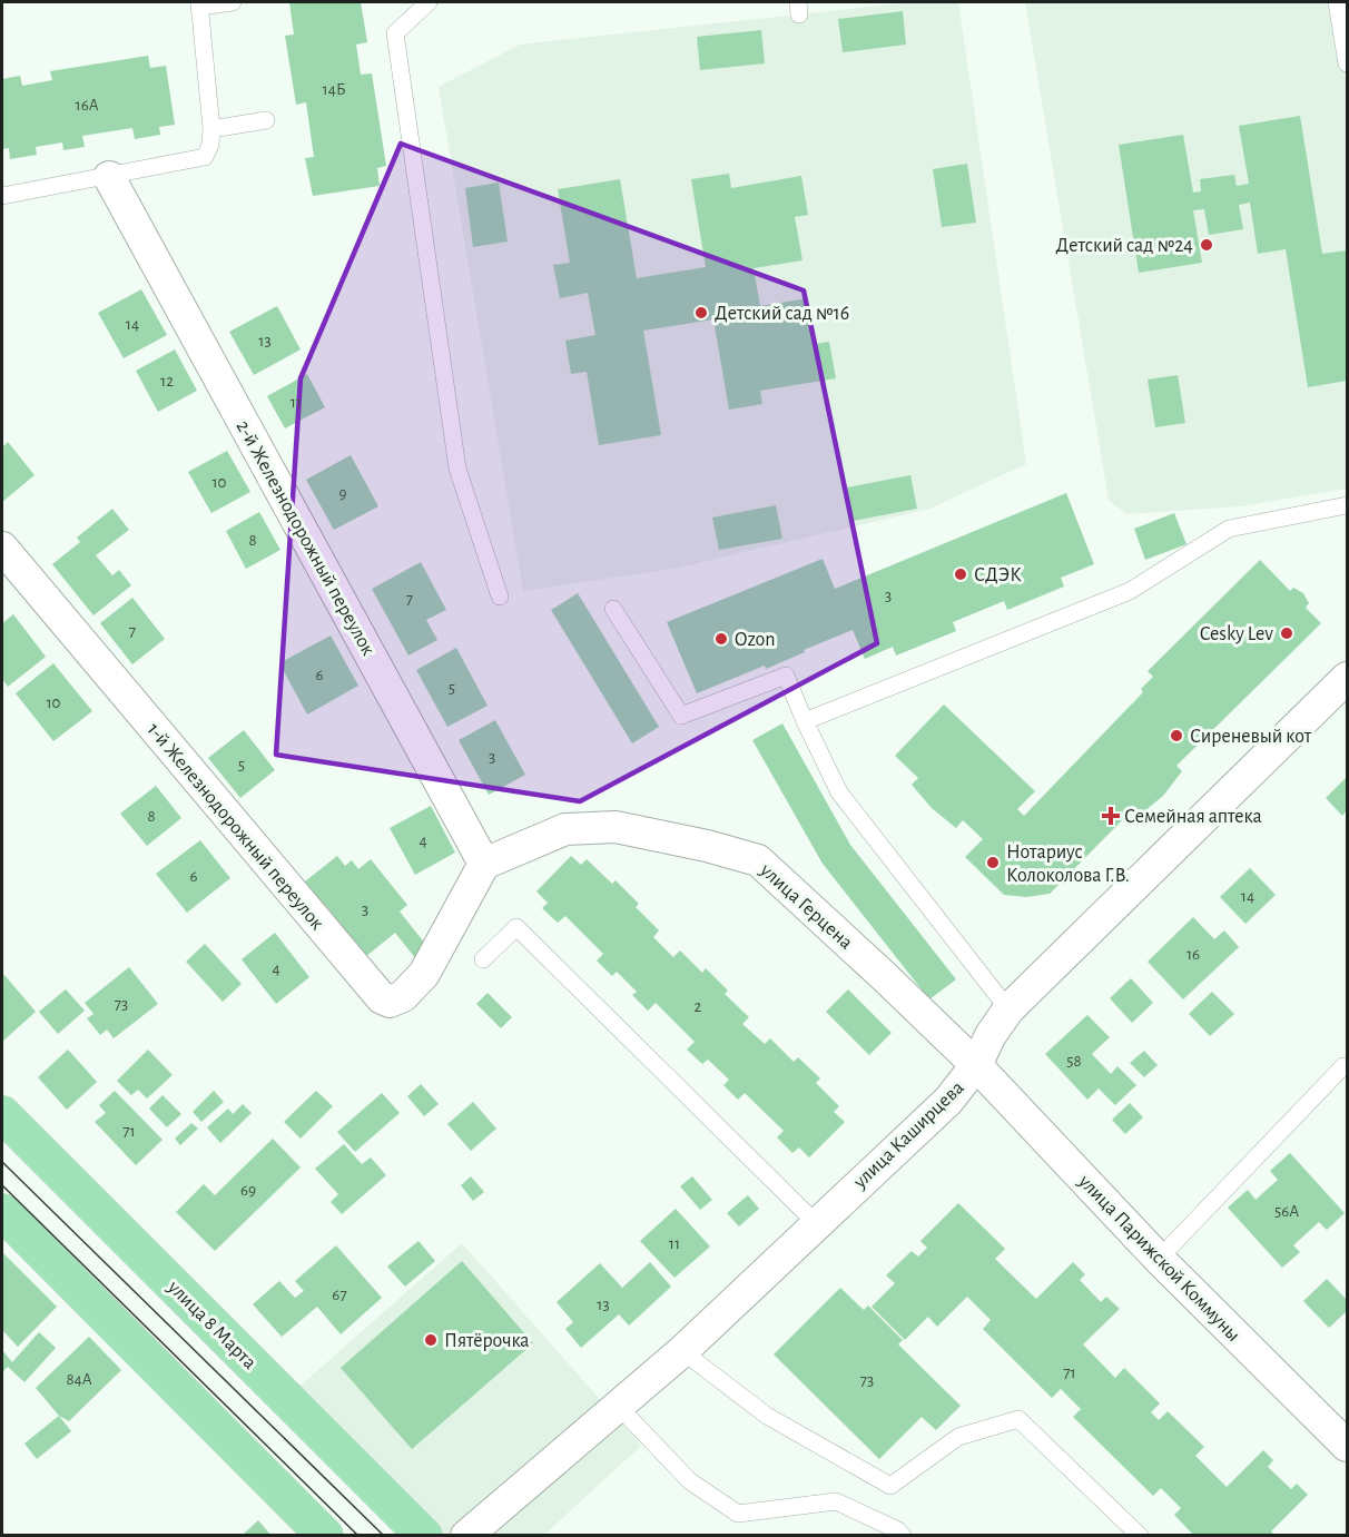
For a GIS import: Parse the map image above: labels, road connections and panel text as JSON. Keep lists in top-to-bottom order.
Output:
{
  "streets": {
    "main road": ["улица 8 Марта"],
    "street": [
      "2-й Железнодорожный переулок",
      "1-й Железнодорожный переулок",
      "улица Герцена",
      "улица Каширцева",
      "улица Парижской Коммуны"
    ]
  },
  "crossings": [
    ["2-й Железнодорожный переулок", "1-й Железнодорожный переулок"],
    ["2-й Железнодорожный переулок", "улица Герцена"],
    ["1-й Железнодорожный переулок", "улица Герцена"],
    ["улица Герцена", "улица Каширцева"],
    ["улица Герцена", "улица Парижской Коммуны"],
    ["улица Каширцева", "улица Парижской Коммуны"]
  ],
  "places": {
    "other": [
      "Детский сад №24",
      "Детский сад №16",
      "СДЭК",
      "Cesky Lev",
      "Ozon",
      "Сиреневый кот",
      "Нотариус Колоколова Г.В.",
      "Пятёрочка"
    ],
    "health": ["Семейная аптека"]
  },
  "house_numbers": [
    "14Б",
    "16А",
    "14",
    "13",
    "12",
    "11",
    "10",
    "9",
    "8",
    "3",
    "7",
    "7",
    "6",
    "5",
    "10",
    "3",
    "5",
    "8",
    "4",
    "6",
    "14",
    "3",
    "16",
    "4",
    "73",
    "2",
    "58",
    "71",
    "69",
    "56А",
    "11",
    "67",
    "13",
    "71",
    "84А",
    "73"
  ]
}
